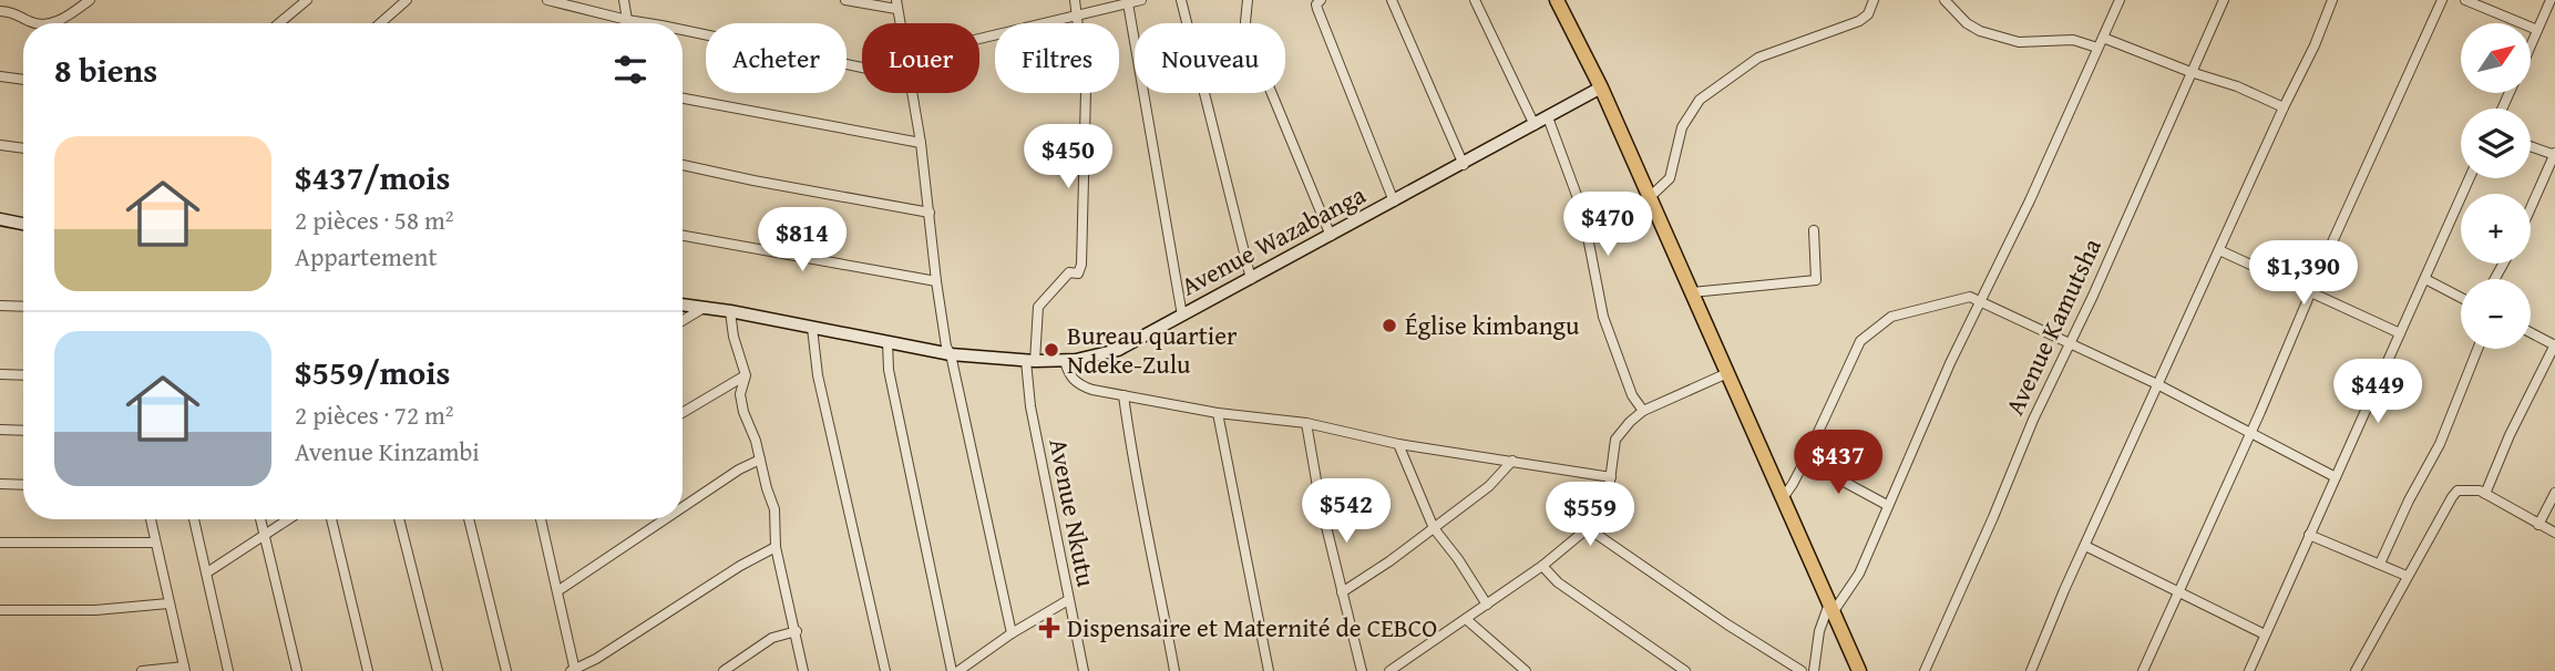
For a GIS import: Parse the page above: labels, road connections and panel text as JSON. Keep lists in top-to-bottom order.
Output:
{
  "streets": {
    "main road": ["Avenue Wazabanga"],
    "street": ["Avenue Kamutsha", "Avenue Nkutu"]
  },
  "crossings": [
    ["Avenue Wazabanga", "Avenue Nkutu"]
  ],
  "places": {
    "other": ["Église kimbangu", "Bureau quartier Ndeke-Zulu"],
    "health": ["Dispensaire et Maternité de CEBCO"]
  },
  "north": "top right",
  "page": {
    "map_buttons": ["+", "−"],
    "chip": [
      "Acheter",
      "Louer",
      "Filtres",
      "Nouveau"
    ],
    "heading": "8 biens",
    "list": [
      {
        "name": "$437/mois",
        "note": "2 pièces · 58 m² · Appartement"
      },
      {
        "name": "$559/mois",
        "note": "2 pièces · 72 m² · Avenue Kinzambi"
      }
    ],
    "price": [
      "$450",
      "$470",
      "$814",
      "$1,390",
      "$449",
      "$437",
      "$542",
      "$559"
    ]
  }
}
